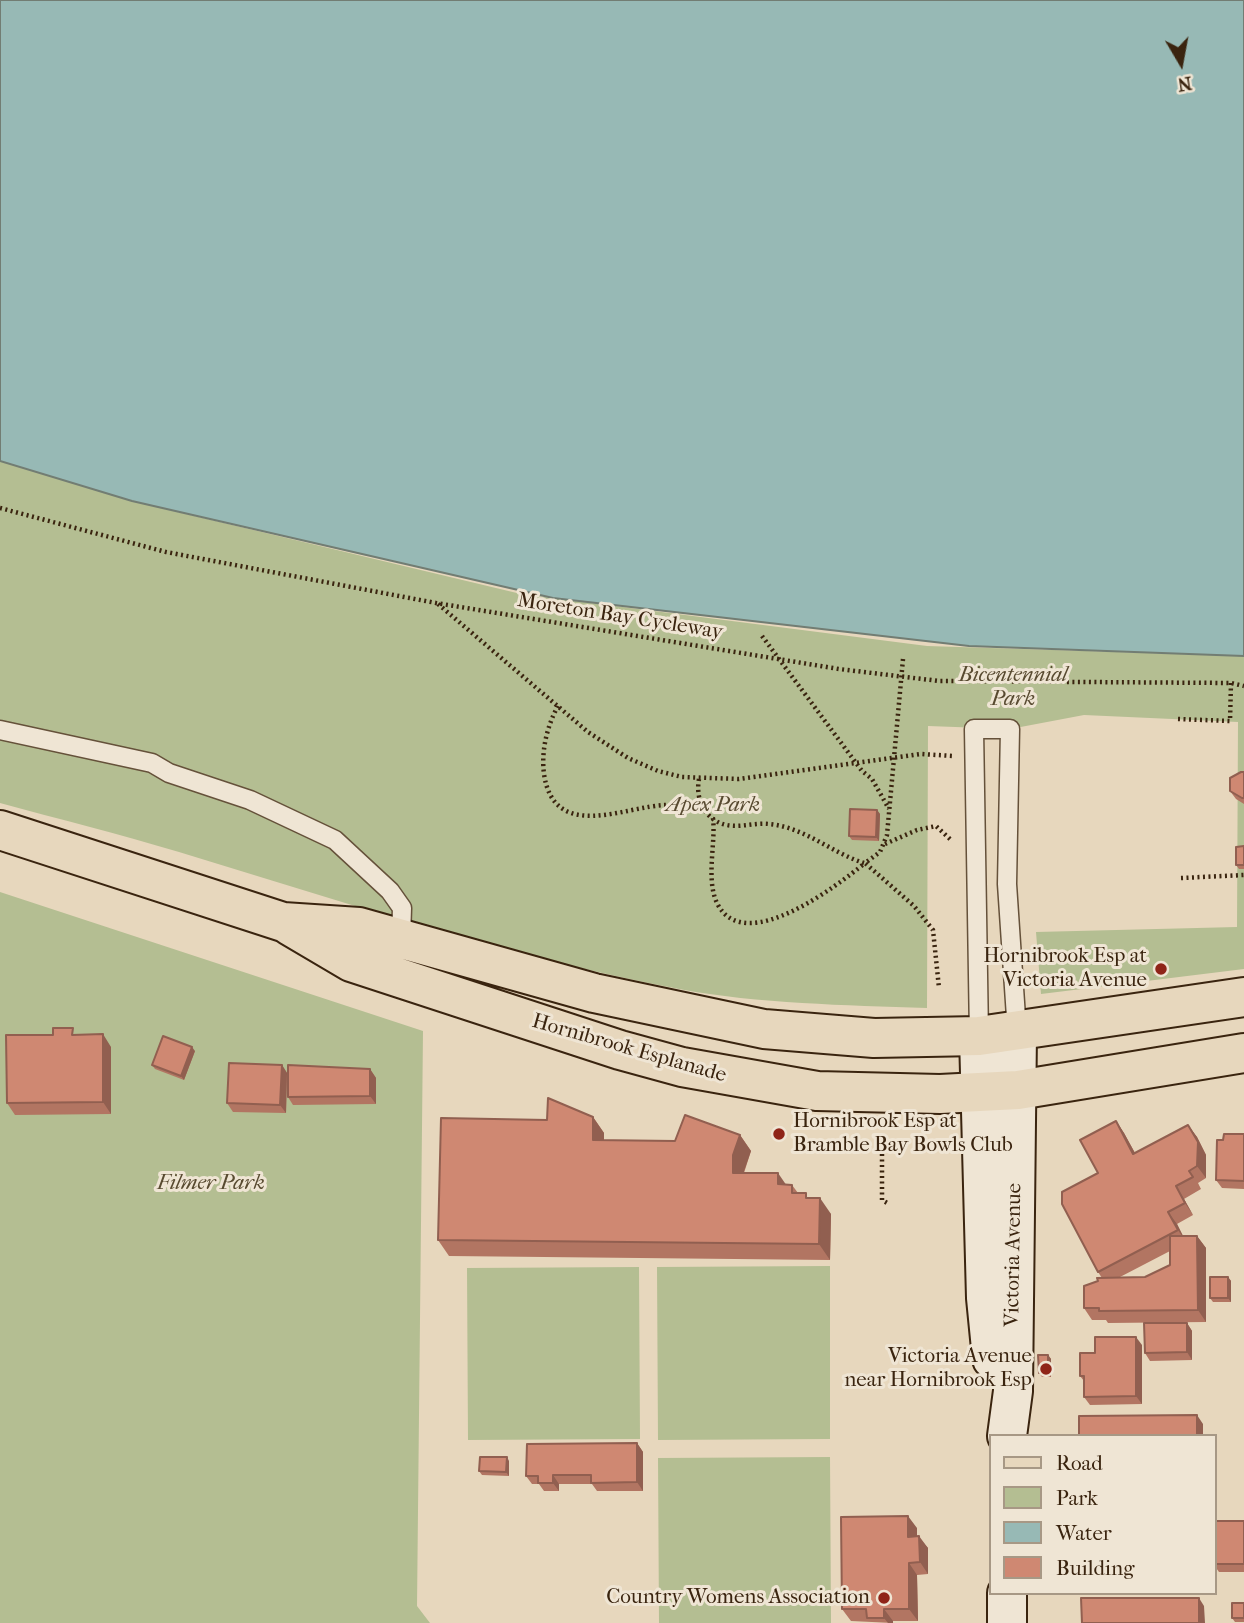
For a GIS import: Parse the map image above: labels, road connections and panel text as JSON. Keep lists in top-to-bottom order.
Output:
{
  "streets": {
    "main road": ["Hornibrook Esplanade", "Victoria Avenue"],
    "path": ["Moreton Bay Cycleway"]
  },
  "crossings": [
    ["Hornibrook Esplanade", "Victoria Avenue"]
  ],
  "parks": ["Bicentennial Park", "Apex Park", "Filmer Park"],
  "places": [
    "Hornibrook Esp at Victoria Avenue",
    "Hornibrook Esp at Bramble Bay Bowls Club",
    "Victoria Avenue near Hornibrook Esp",
    "Country Womens Association"
  ],
  "legend": [
    "Road",
    "Park",
    "Water",
    "Building"
  ],
  "north": "bottom"
}
